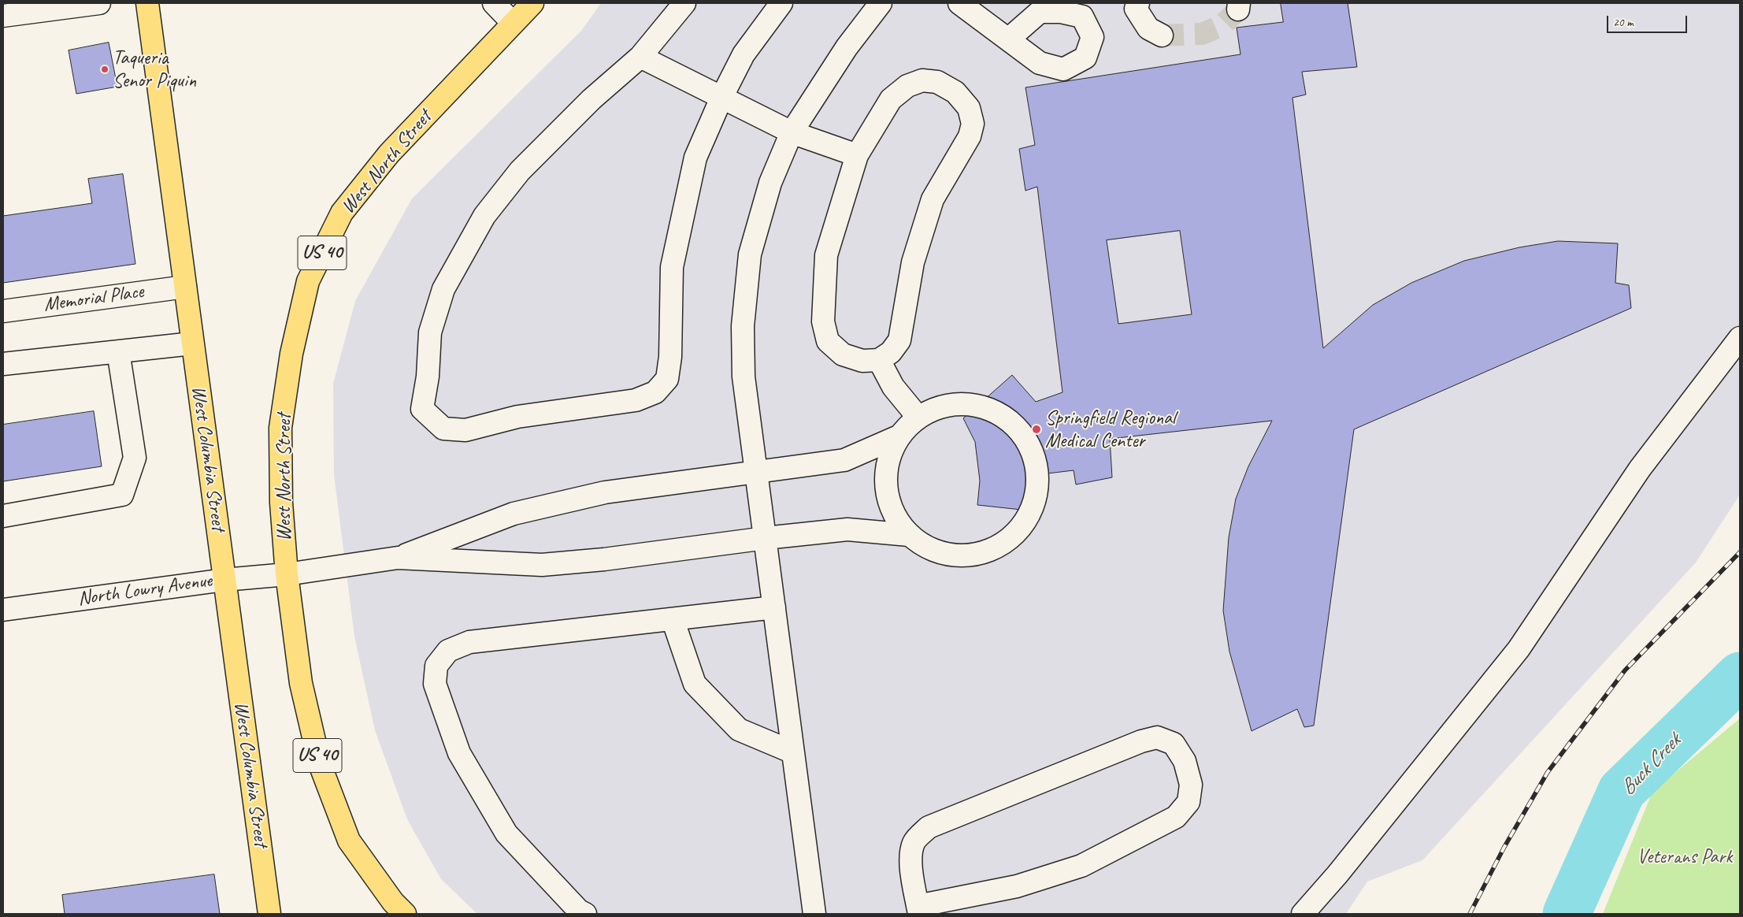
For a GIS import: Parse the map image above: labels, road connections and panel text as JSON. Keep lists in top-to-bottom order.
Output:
{
  "streets": {
    "main road": ["West North Street", "US 40", "West Columbia Street"],
    "street": ["Memorial Place", "North Lowry Avenue"]
  },
  "crossings": [
    ["West North Street", "North Lowry Avenue"],
    ["Memorial Place", "West Columbia Street"],
    ["West Columbia Street", "North Lowry Avenue"]
  ],
  "water": ["Buck Creek"],
  "parks": ["Veterans Park"],
  "places": ["Taqueria Senor Piquin", "Springfield Regional Medical Center"],
  "scale_bar": "20 m"
}
